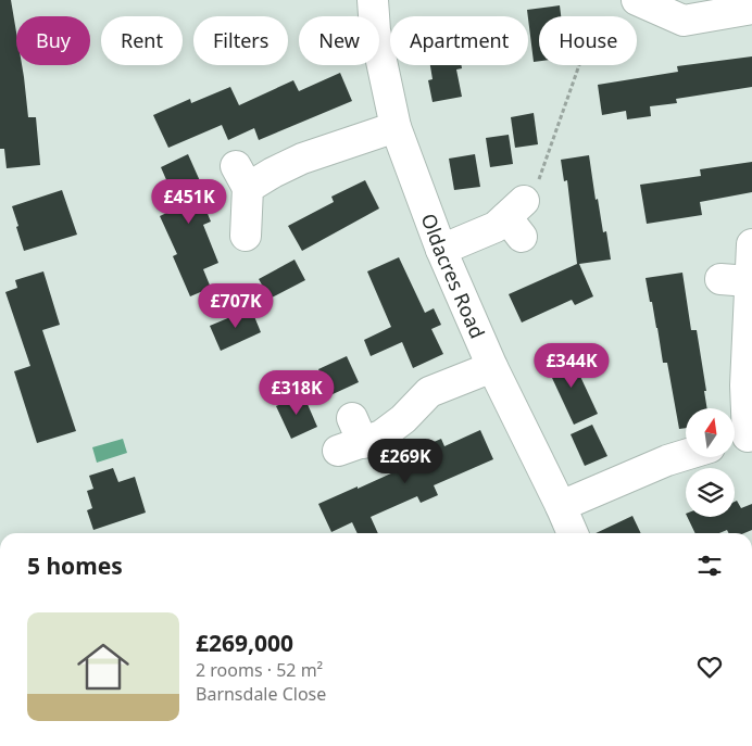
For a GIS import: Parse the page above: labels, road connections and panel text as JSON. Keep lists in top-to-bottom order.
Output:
{
  "streets": {
    "street": ["Oldacres Road"]
  },
  "north": "top",
  "page": {
    "chip": [
      "Buy",
      "Rent",
      "Filters",
      "New",
      "Apartment",
      "House"
    ],
    "price": [
      "£451K",
      "£707K",
      "£344K",
      "£318K",
      "£269K"
    ],
    "heading": "5 homes",
    "list": [
      {
        "name": "£269,000",
        "note": "2 rooms · 52 m² · Barnsdale Close"
      }
    ]
  }
}
